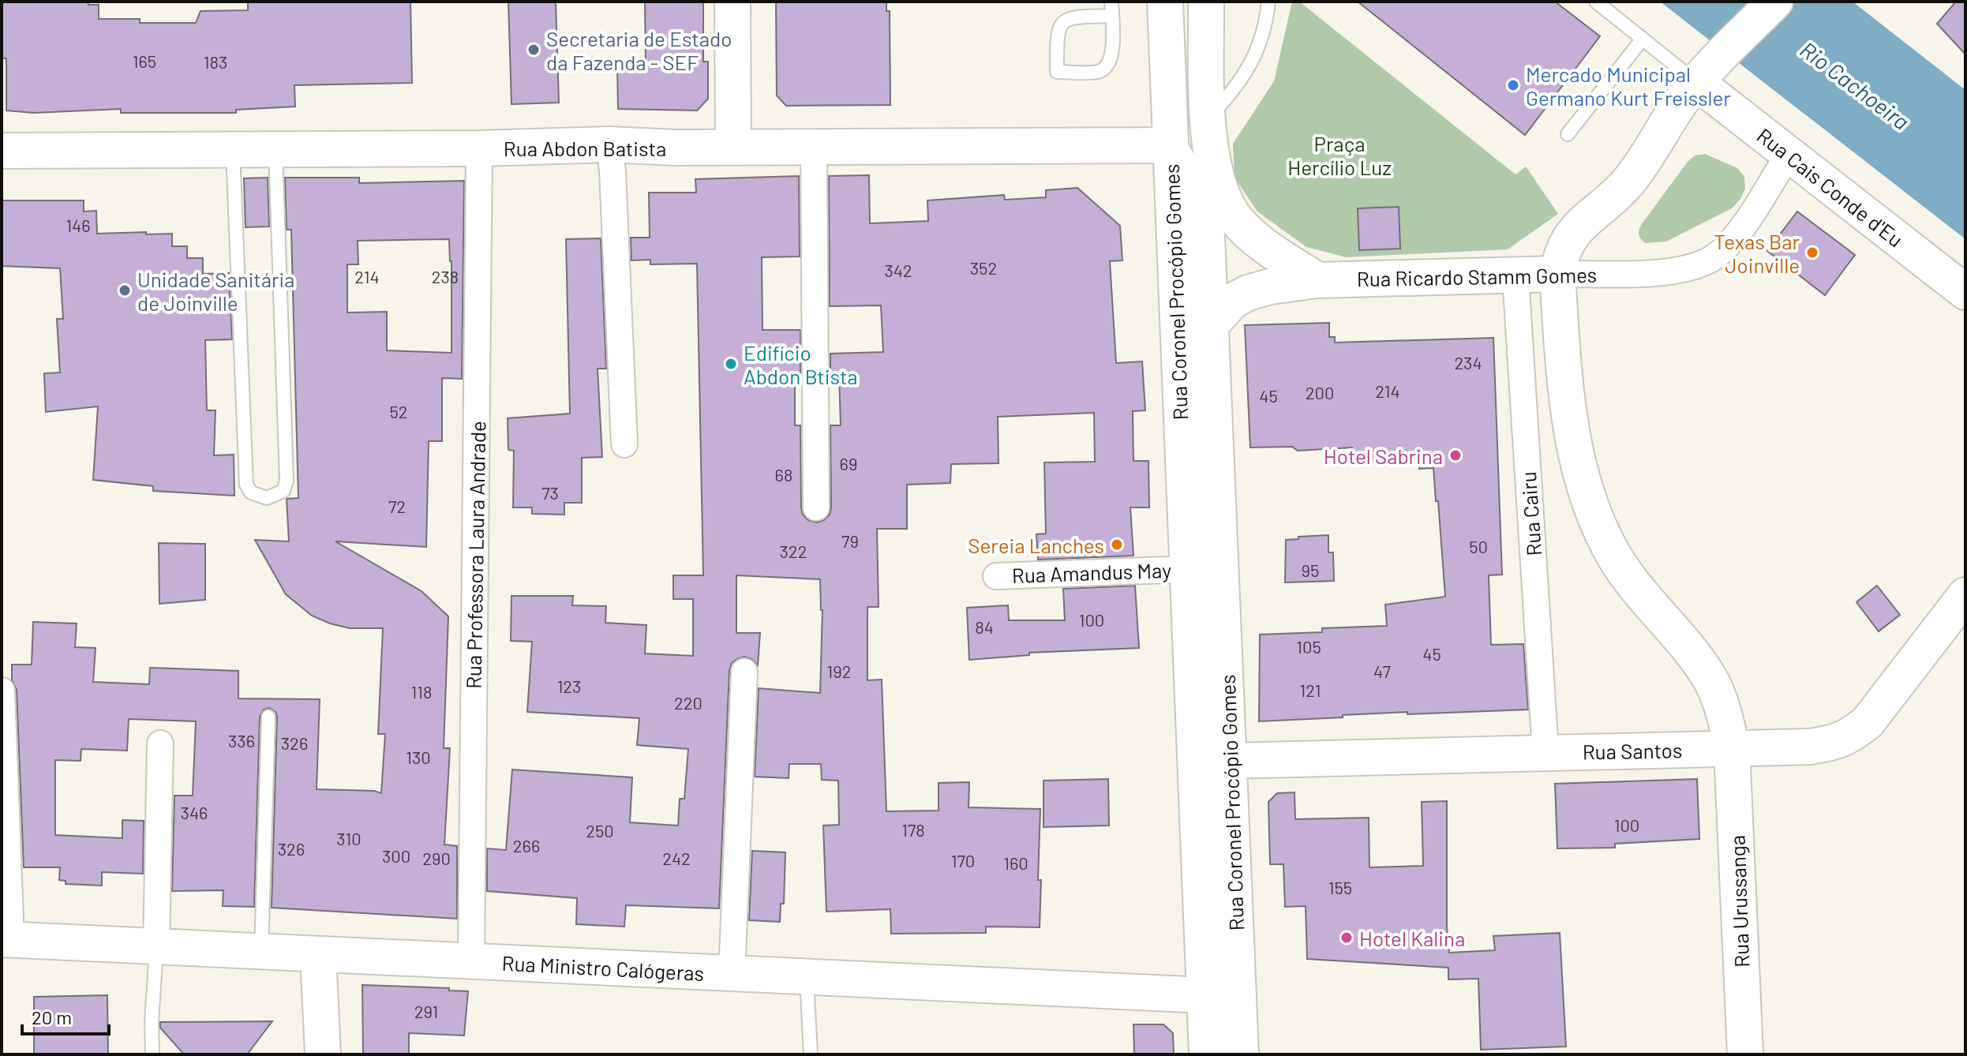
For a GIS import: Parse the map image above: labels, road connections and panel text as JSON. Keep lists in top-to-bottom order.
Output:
{
  "streets": {
    "main road": [
      "Rua Abdon Batista",
      "Rua Cais Conde d'Eu",
      "Rua Ricardo Stamm Gomes",
      "Rua Coronel Procópio Gomes",
      "Rua Santos",
      "Rua Urussanga",
      "Rua Ministro Calógeras"
    ],
    "street": ["Rua Cairu", "Rua Professora Laura Andrade", "Rua Amandus May"]
  },
  "crossings": [
    ["Rua Abdon Batista", "Rua Coronel Procópio Gomes"],
    ["Rua Abdon Batista", "Rua Professora Laura Andrade"],
    ["Rua Cais Conde d'Eu", "Rua Ricardo Stamm Gomes"],
    ["Rua Cais Conde d'Eu", "Rua Urussanga"],
    ["Rua Ricardo Stamm Gomes", "Rua Coronel Procópio Gomes"],
    ["Rua Ricardo Stamm Gomes", "Rua Cairu"],
    ["Rua Ricardo Stamm Gomes", "Rua Urussanga"],
    ["Rua Coronel Procópio Gomes", "Rua Amandus May"],
    ["Rua Coronel Procópio Gomes", "Rua Santos"],
    ["Rua Coronel Procópio Gomes", "Rua Ministro Calógeras"],
    ["Rua Cairu", "Rua Santos"],
    ["Rua Professora Laura Andrade", "Rua Ministro Calógeras"],
    ["Rua Santos", "Rua Urussanga"]
  ],
  "water": ["Rio Cachoeira"],
  "parks": ["Praça Hercílio Luz"],
  "places": [
    "Secretaria de Estado da Fazenda - SEF",
    "Mercado Municipal Germano Kurt Freissler",
    "Texas Bar Joinville",
    "Unidade Sanitária de Joinville",
    "Edifício Abdon Btista",
    "Hotel Sabrina",
    "Sereia Lanches",
    "Hotel Kalina"
  ],
  "house_numbers": [
    "165",
    "183",
    "146",
    "352",
    "342",
    "214",
    "238",
    "234",
    "214",
    "200",
    "45",
    "52",
    "69",
    "68",
    "73",
    "72",
    "79",
    "50",
    "322",
    "95",
    "100",
    "84",
    "105",
    "45",
    "192",
    "47",
    "123",
    "121",
    "118",
    "220",
    "336",
    "326",
    "130",
    "346",
    "100",
    "178",
    "250",
    "310",
    "266",
    "326",
    "300",
    "290",
    "242",
    "170",
    "160",
    "155",
    "291"
  ],
  "scale_bar": "20 m"
}
